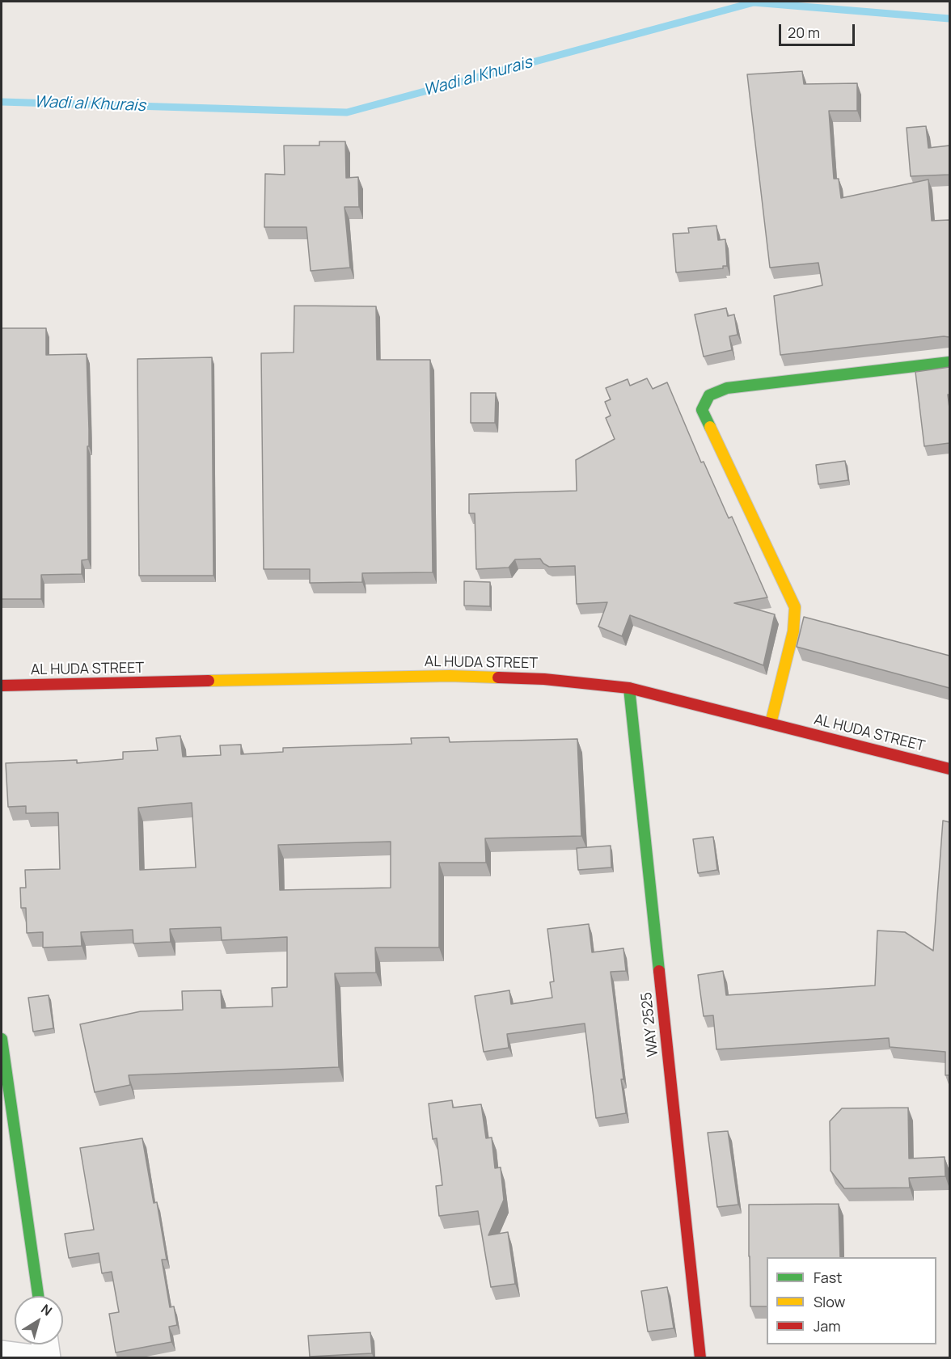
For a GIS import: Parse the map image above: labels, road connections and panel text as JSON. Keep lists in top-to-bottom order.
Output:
{
  "streets": {
    "street": ["AL HUDA STREET", "WAY 2525"]
  },
  "crossings": [
    ["AL HUDA STREET", "WAY 2525"]
  ],
  "water": ["Wadi al Khurais"],
  "legend": ["Fast", "Slow", "Jam"],
  "scale_bar": "20 m",
  "north": "top right"
}
